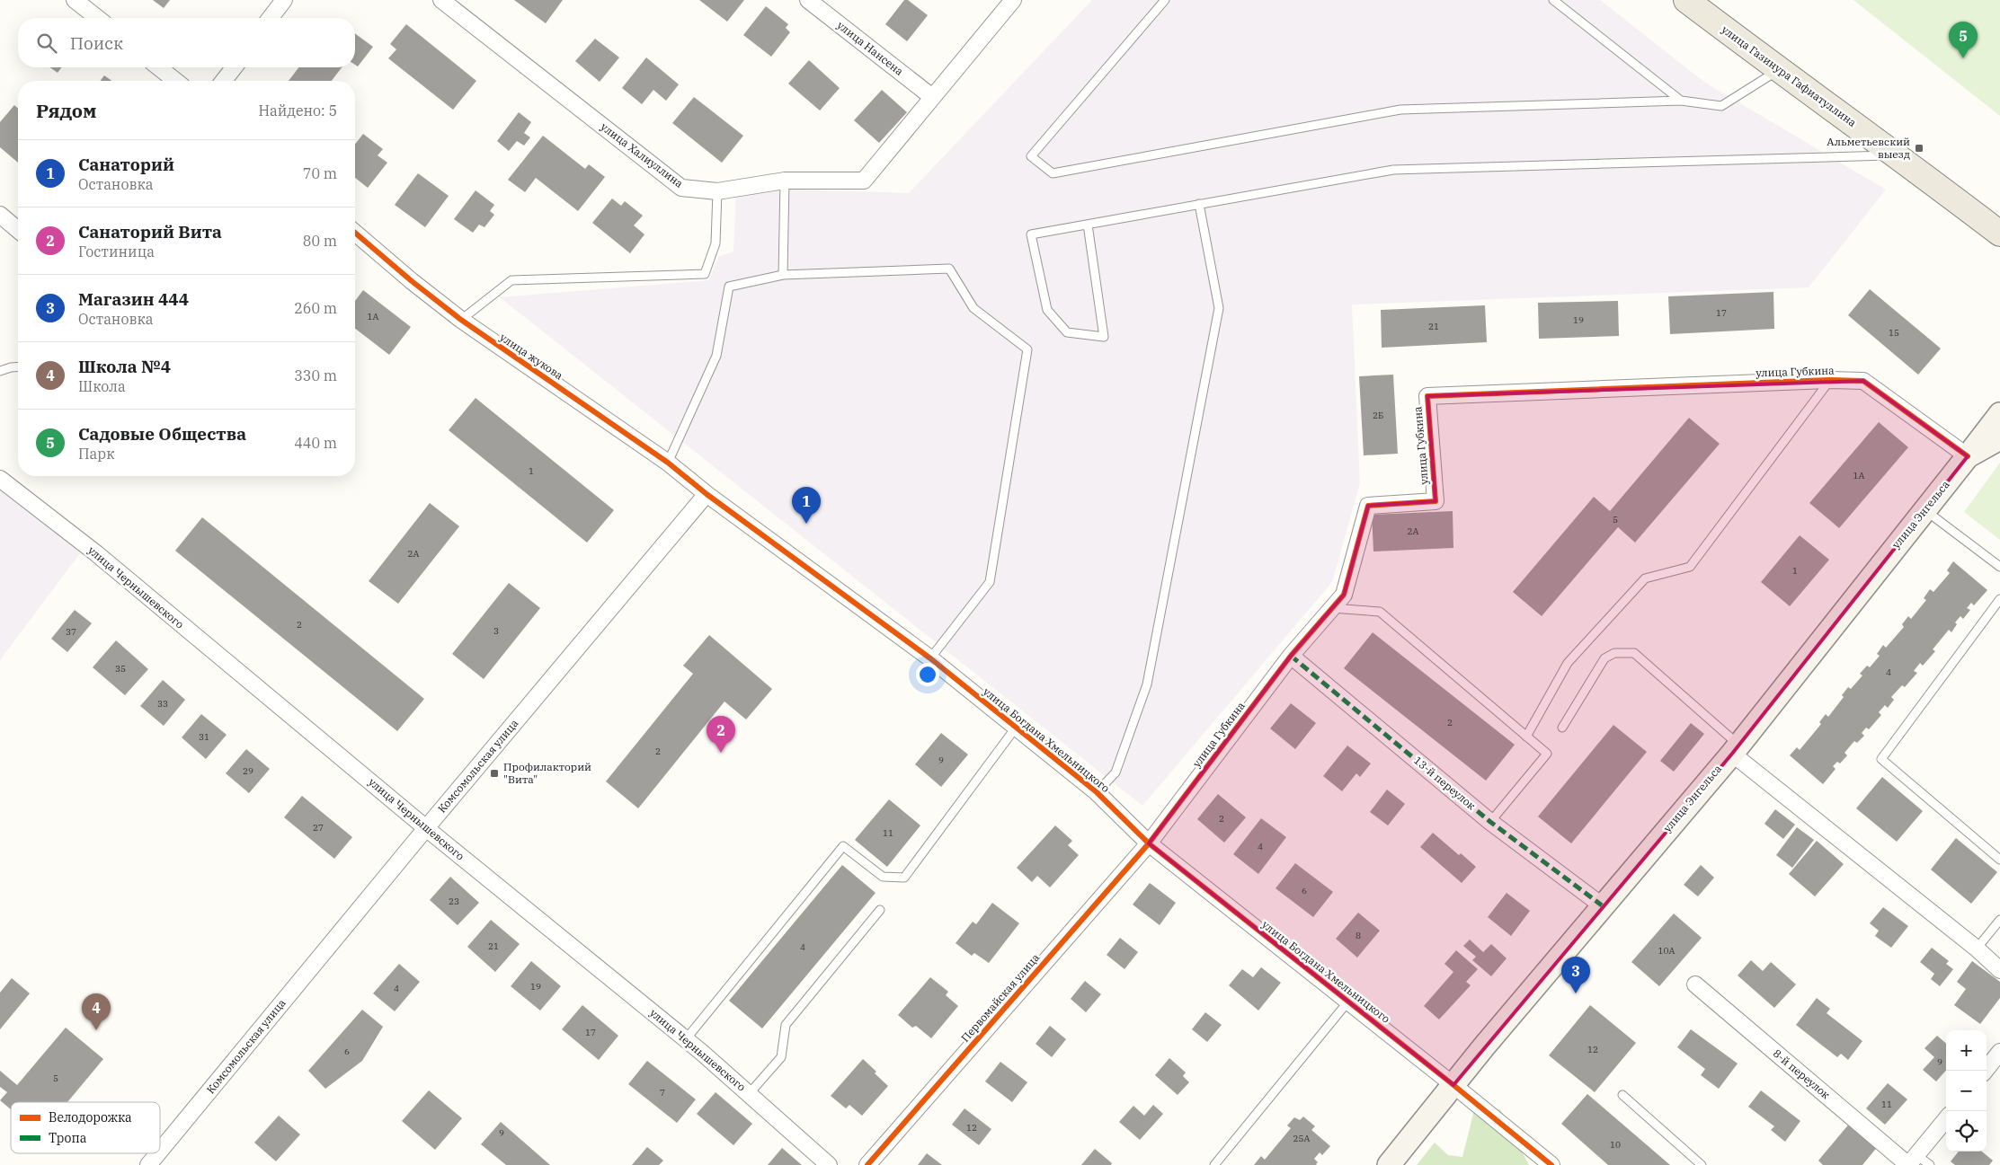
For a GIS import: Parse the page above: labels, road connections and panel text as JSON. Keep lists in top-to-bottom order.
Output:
{
  "streets": {
    "main road": ["улица Газинура Гафиатуллина"],
    "street": [
      "улица Нансена",
      "улица Халиуллина",
      "улица жукова",
      "улица Губкина",
      "улица Энгельса",
      "улица Чернышевского",
      "улица Богдана Хмельницкого",
      "Комсомольская улица",
      "13-й переулок",
      "Первомайская улица",
      "8-й переулок"
    ]
  },
  "crossings": [
    ["улица Нансена", "улица Халиуллина"],
    ["улица жукова", "улица Богдана Хмельницкого"],
    ["улица жукова", "Комсомольская улица"],
    ["улица Губкина", "улица Энгельса"],
    ["улица Губкина", "улица Богдана Хмельницкого"],
    ["улица Губкина", "13-й переулок"],
    ["улица Губкина", "Первомайская улица"],
    ["улица Энгельса", "улица Богдана Хмельницкого"],
    ["улица Энгельса", "13-й переулок"],
    ["улица Чернышевского", "Комсомольская улица"],
    ["улица Богдана Хмельницкого", "Комсомольская улица"],
    ["улица Богдана Хмельницкого", "Первомайская улица"]
  ],
  "places": {
    "transit": ["Альметьевский выезд", "Профилакторий \"Вита\""]
  },
  "house_numbers": [
    "17",
    "1А",
    "19",
    "21",
    "15",
    "2Б",
    "1",
    "1А",
    "5",
    "2А",
    "2А",
    "1",
    "2",
    "3",
    "37",
    "35",
    "4",
    "33",
    "2",
    "31",
    "2",
    "9",
    "29",
    "2",
    "27",
    "11",
    "4",
    "6",
    "23",
    "8",
    "21",
    "4",
    "10А",
    "19",
    "4",
    "17",
    "12",
    "6",
    "9",
    "5",
    "7",
    "11",
    "12",
    "9",
    "25А",
    "10"
  ],
  "legend": ["Велодорожка", "Тропа"],
  "page": {
    "search": "Поиск",
    "pins": [
      "5",
      "1",
      "2",
      "3",
      "4"
    ],
    "heading": ["Рядом", "Найдено: 5"],
    "list": [
      {
        "mark": "1",
        "name": "Санаторий",
        "note": "Остановка",
        "value": "70 m"
      },
      {
        "mark": "2",
        "name": "Санаторий Вита",
        "note": "Гостиница",
        "value": "80 m"
      },
      {
        "mark": "3",
        "name": "Магазин 444",
        "note": "Остановка",
        "value": "260 m"
      },
      {
        "mark": "4",
        "name": "Школа №4",
        "note": "Школа",
        "value": "330 m"
      },
      {
        "mark": "5",
        "name": "Садовые Общества",
        "note": "Парк",
        "value": "440 m"
      }
    ],
    "map_buttons": ["+", "−"]
  }
}
